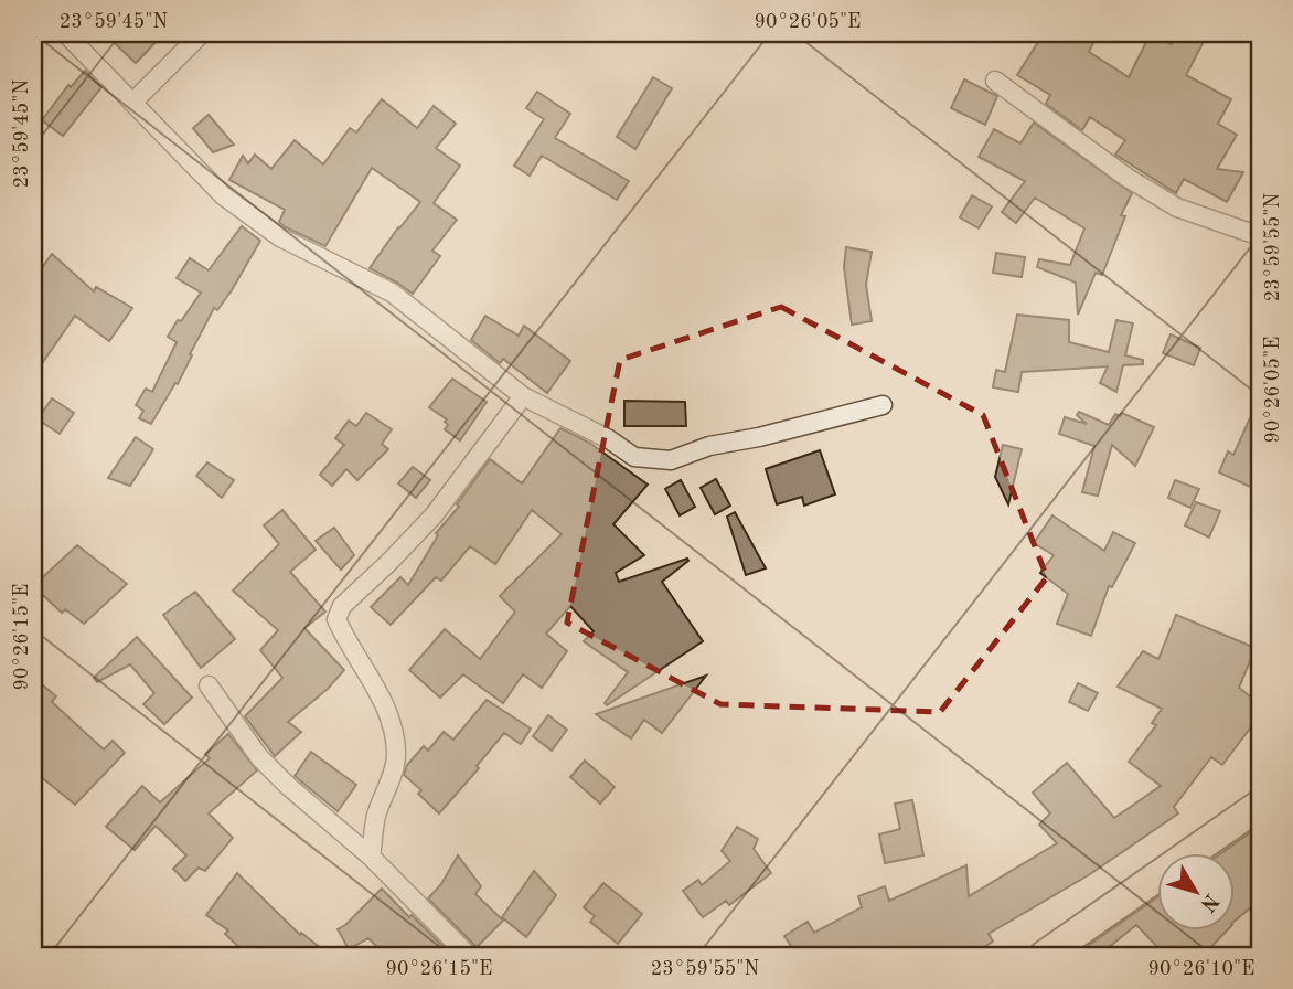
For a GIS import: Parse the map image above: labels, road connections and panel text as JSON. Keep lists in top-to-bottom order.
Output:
{
  "north": "bottom right",
  "coordinates": [
    "23°59'45\"N",
    "90°26'05\"E",
    "23°59'55\"N",
    "90°26'15\"E",
    "90°26'10\"E"
  ]
}
